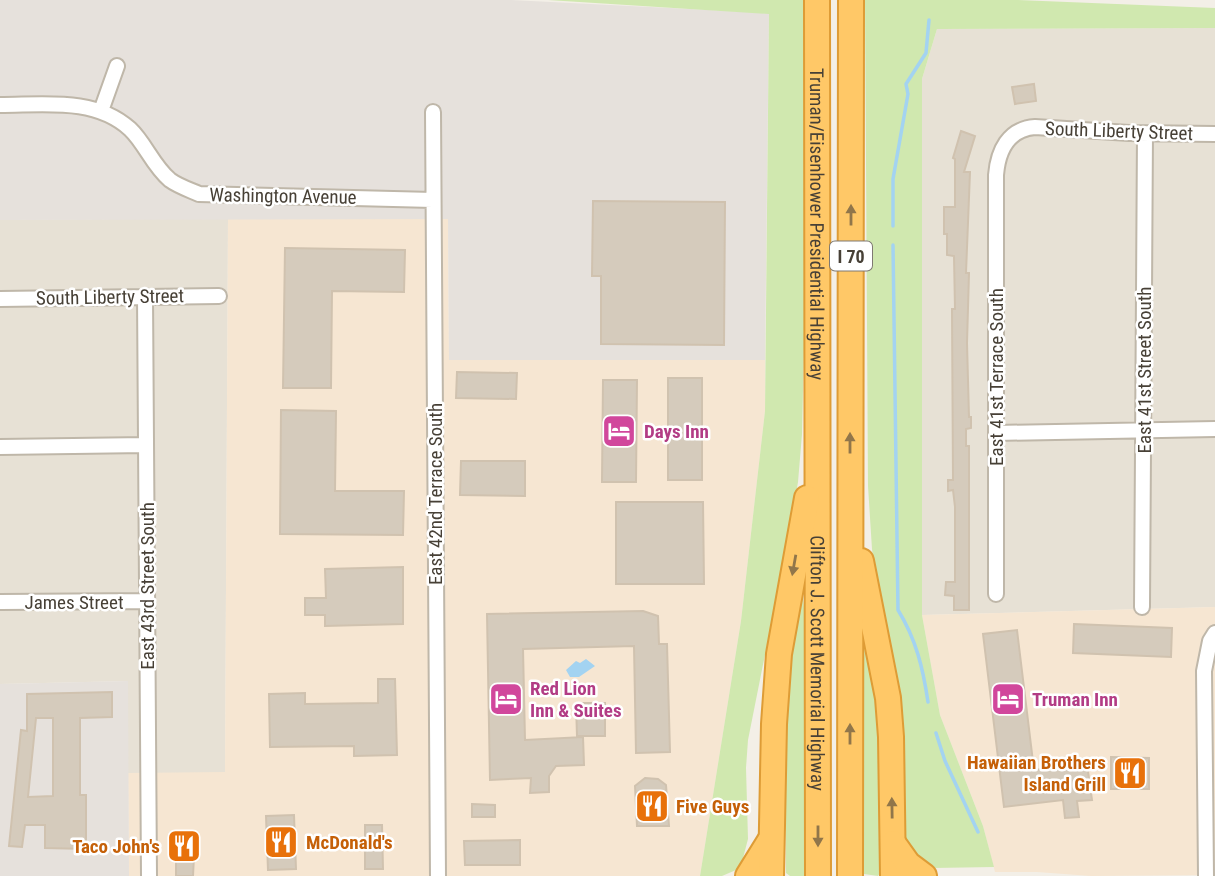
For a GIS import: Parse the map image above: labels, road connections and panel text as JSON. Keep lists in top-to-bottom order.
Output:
{
  "streets": {
    "highway": ["Truman/Eisenhower Presidential Highway", "I 70", "Clifton J. Scott Memorial Highway"],
    "street": [
      "South Liberty Street",
      "Washington Avenue",
      "East 41st Street South",
      "East 41st Terrace South",
      "East 42nd Terrace South",
      "East 43rd Street South",
      "James Street"
    ]
  },
  "crossings": [
    ["South Liberty Street", "East 41st Street South"],
    ["South Liberty Street", "East 41st Terrace South"],
    ["South Liberty Street", "East 43rd Street South"],
    ["Washington Avenue", "East 42nd Terrace South"],
    ["Truman/Eisenhower Presidential Highway", "Clifton J. Scott Memorial Highway"],
    ["East 43rd Street South", "James Street"]
  ],
  "places": {
    "hotel": ["Days Inn", "Red Lion Inn & Suites", "Truman Inn"],
    "restaurant": [
      "Hawaiian Brothers Island Grill",
      "Five Guys",
      "McDonald's",
      "Taco John's"
    ]
  }
}
